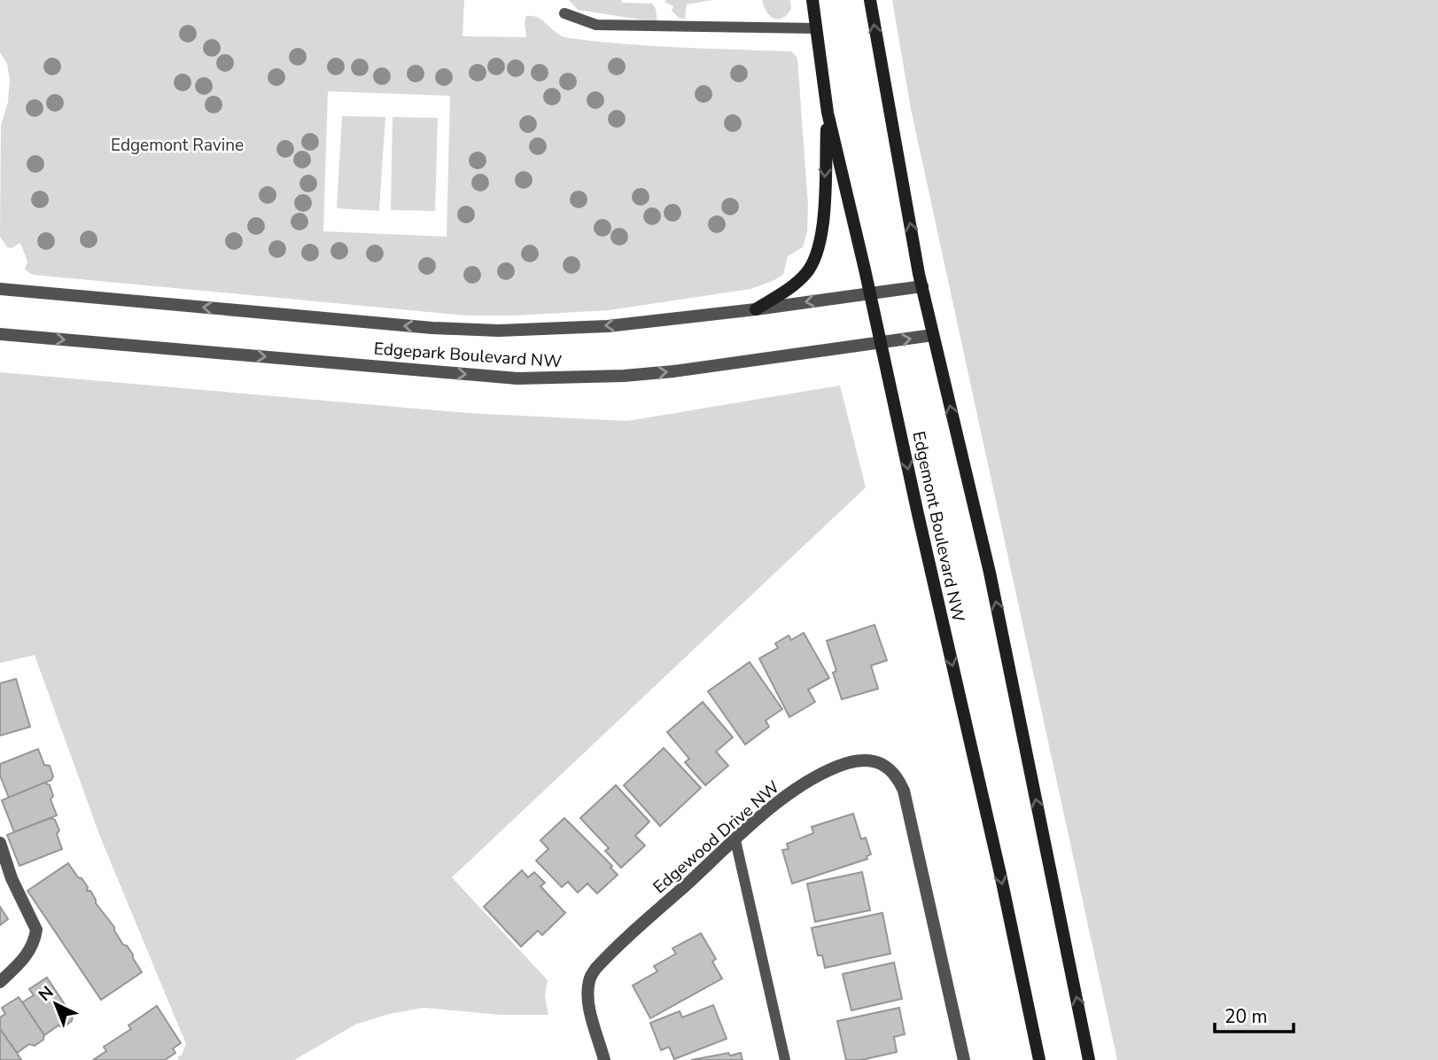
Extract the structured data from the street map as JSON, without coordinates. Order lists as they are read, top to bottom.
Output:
{
  "streets": {
    "main road": ["Edgemont Boulevard NW"],
    "street": ["Edgepark Boulevard NW", "Edgewood Drive NW"]
  },
  "crossings": [
    ["Edgepark Boulevard NW", "Edgemont Boulevard NW"]
  ],
  "parks": ["Edgemont Ravine"],
  "scale_bar": "20 m",
  "north": "top left"
}
